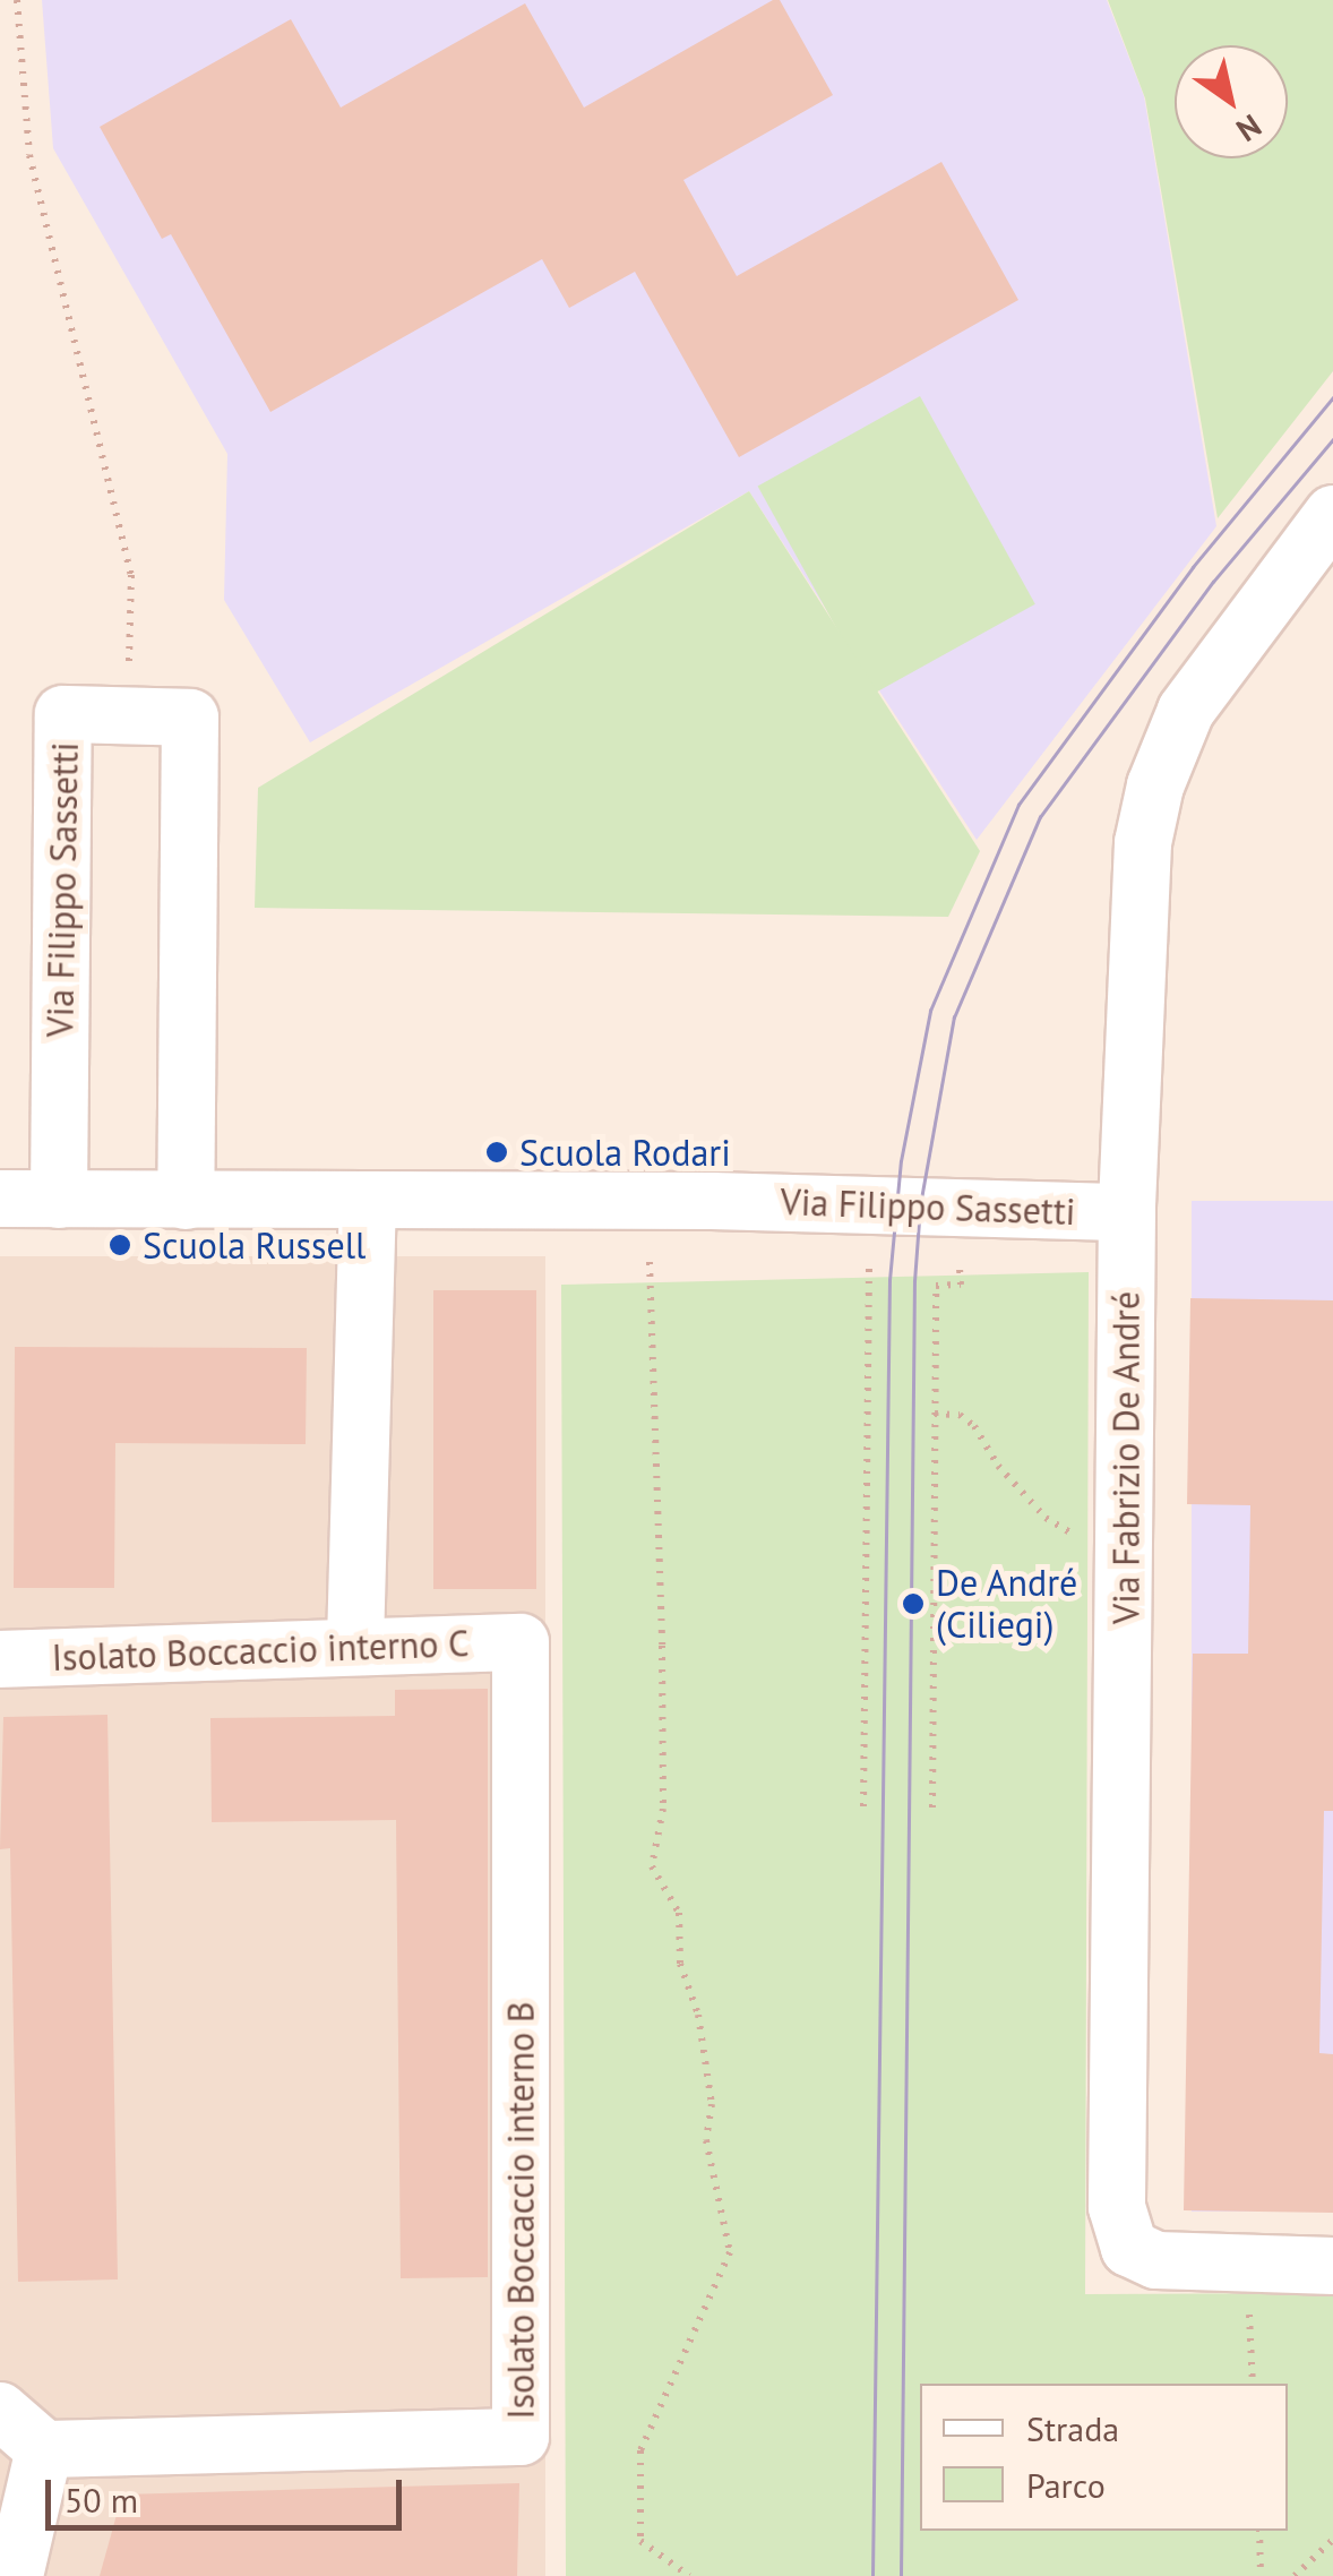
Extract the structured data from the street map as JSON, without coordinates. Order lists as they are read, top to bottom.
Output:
{
  "streets": {
    "street": [
      "Via Filippo Sassetti",
      "Via Fabrizio De André",
      "Isolato Boccaccio interno C",
      "Isolato Boccaccio interno B"
    ]
  },
  "crossings": [
    ["Via Filippo Sassetti", "Via Fabrizio De André"],
    ["Isolato Boccaccio interno C", "Isolato Boccaccio interno B"]
  ],
  "places": ["Scuola Rodari", "Scuola Russell", "De André (Ciliegi)"],
  "legend": ["Strada", "Parco"],
  "scale_bar": "50 m",
  "north": "bottom right"
}
